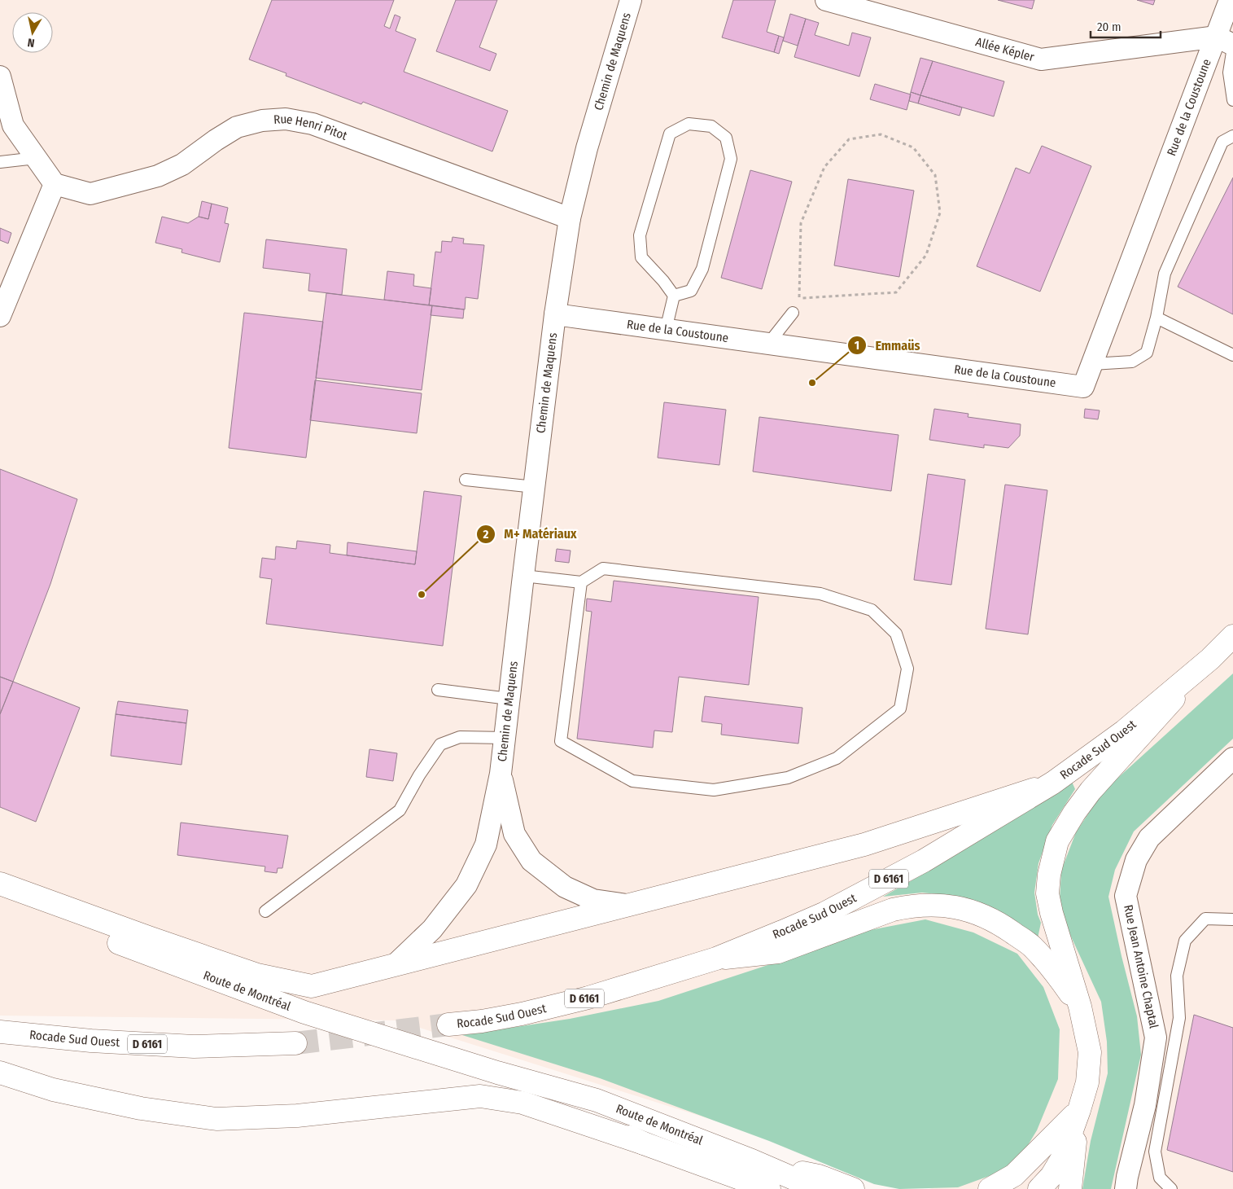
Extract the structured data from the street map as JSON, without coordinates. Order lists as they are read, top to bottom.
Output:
{
  "streets": {
    "main road": ["Rocade Sud Ouest", "D 6161", "Route de Montréal"],
    "street": [
      "Allée Képler",
      "Chemin de Maquens",
      "Rue de la Coustoune",
      "Rue Henri Pitot",
      "Rue Jean Antoine Chaptal"
    ]
  },
  "crossings": [
    ["Allée Képler", "Rue de la Coustoune"],
    ["Chemin de Maquens", "Rue de la Coustoune"],
    ["Chemin de Maquens", "Rue Henri Pitot"]
  ],
  "places": ["Emmaüs", "M+ Matériaux"],
  "scale_bar": "20 m",
  "north": "bottom"
}
